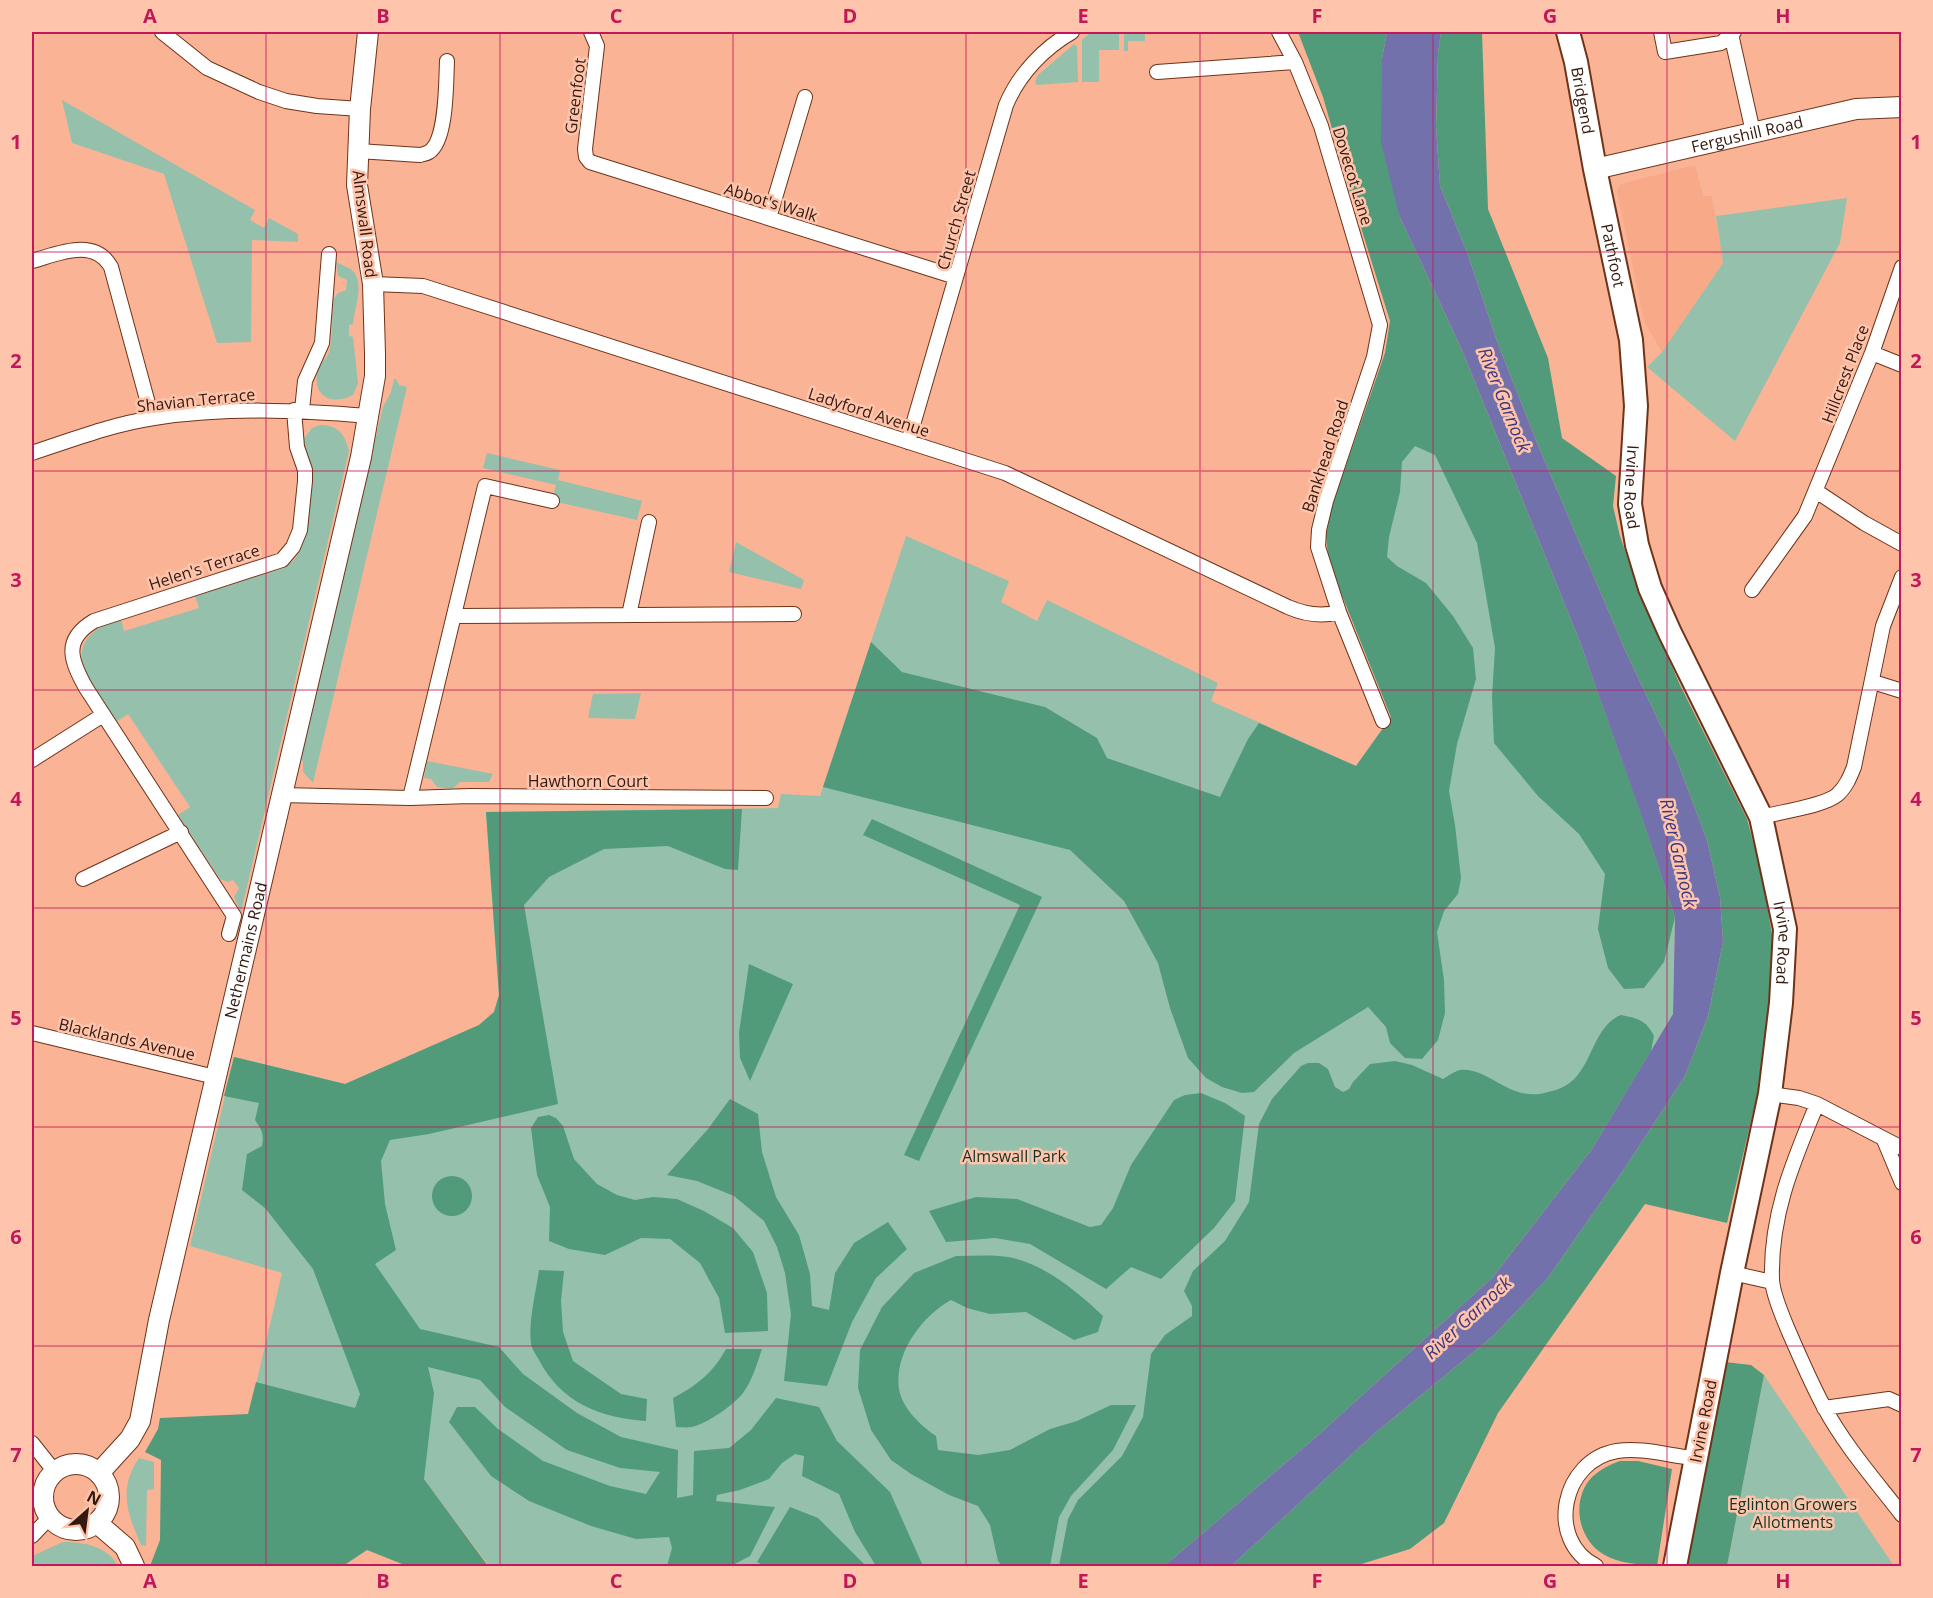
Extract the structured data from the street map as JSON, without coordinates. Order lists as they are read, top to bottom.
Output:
{
  "streets": {
    "main road": [
      "Bridgend",
      "Fergushill Road",
      "Almswall Road",
      "Pathfoot",
      "Irvine Road",
      "Nethermains Road"
    ],
    "street": [
      "Greenfoot",
      "Dovecot Lane",
      "Abbot's Walk",
      "Church Street",
      "Hillcrest Place",
      "Shavian Terrace",
      "Ladyford Avenue",
      "Bankhead Road",
      "Helen's Terrace",
      "Hawthorn Court",
      "Blacklands Avenue"
    ]
  },
  "crossings": [
    ["Greenfoot", "Abbot's Walk"],
    ["Bridgend", "Fergushill Road"],
    ["Bridgend", "Pathfoot"],
    ["Fergushill Road", "Pathfoot"],
    ["Dovecot Lane", "Bankhead Road"],
    ["Abbot's Walk", "Church Street"],
    ["Church Street", "Ladyford Avenue"],
    ["Almswall Road", "Shavian Terrace"],
    ["Almswall Road", "Ladyford Avenue"],
    ["Almswall Road", "Nethermains Road"],
    ["Pathfoot", "Irvine Road"],
    ["Shavian Terrace", "Helen's Terrace"],
    ["Shavian Terrace", "Nethermains Road"],
    ["Ladyford Avenue", "Bankhead Road"],
    ["Hawthorn Court", "Nethermains Road"],
    ["Nethermains Road", "Blacklands Avenue"]
  ],
  "water": ["River Garnock"],
  "parks": ["Almswall Park", "Eglinton Growers Allotments"],
  "north": "top right",
  "grid": {
    "columns": [
      "A",
      "B",
      "C",
      "D",
      "E",
      "F",
      "G",
      "H"
    ],
    "rows": [
      "1",
      "2",
      "3",
      "4",
      "5",
      "6",
      "7"
    ]
  }
}
